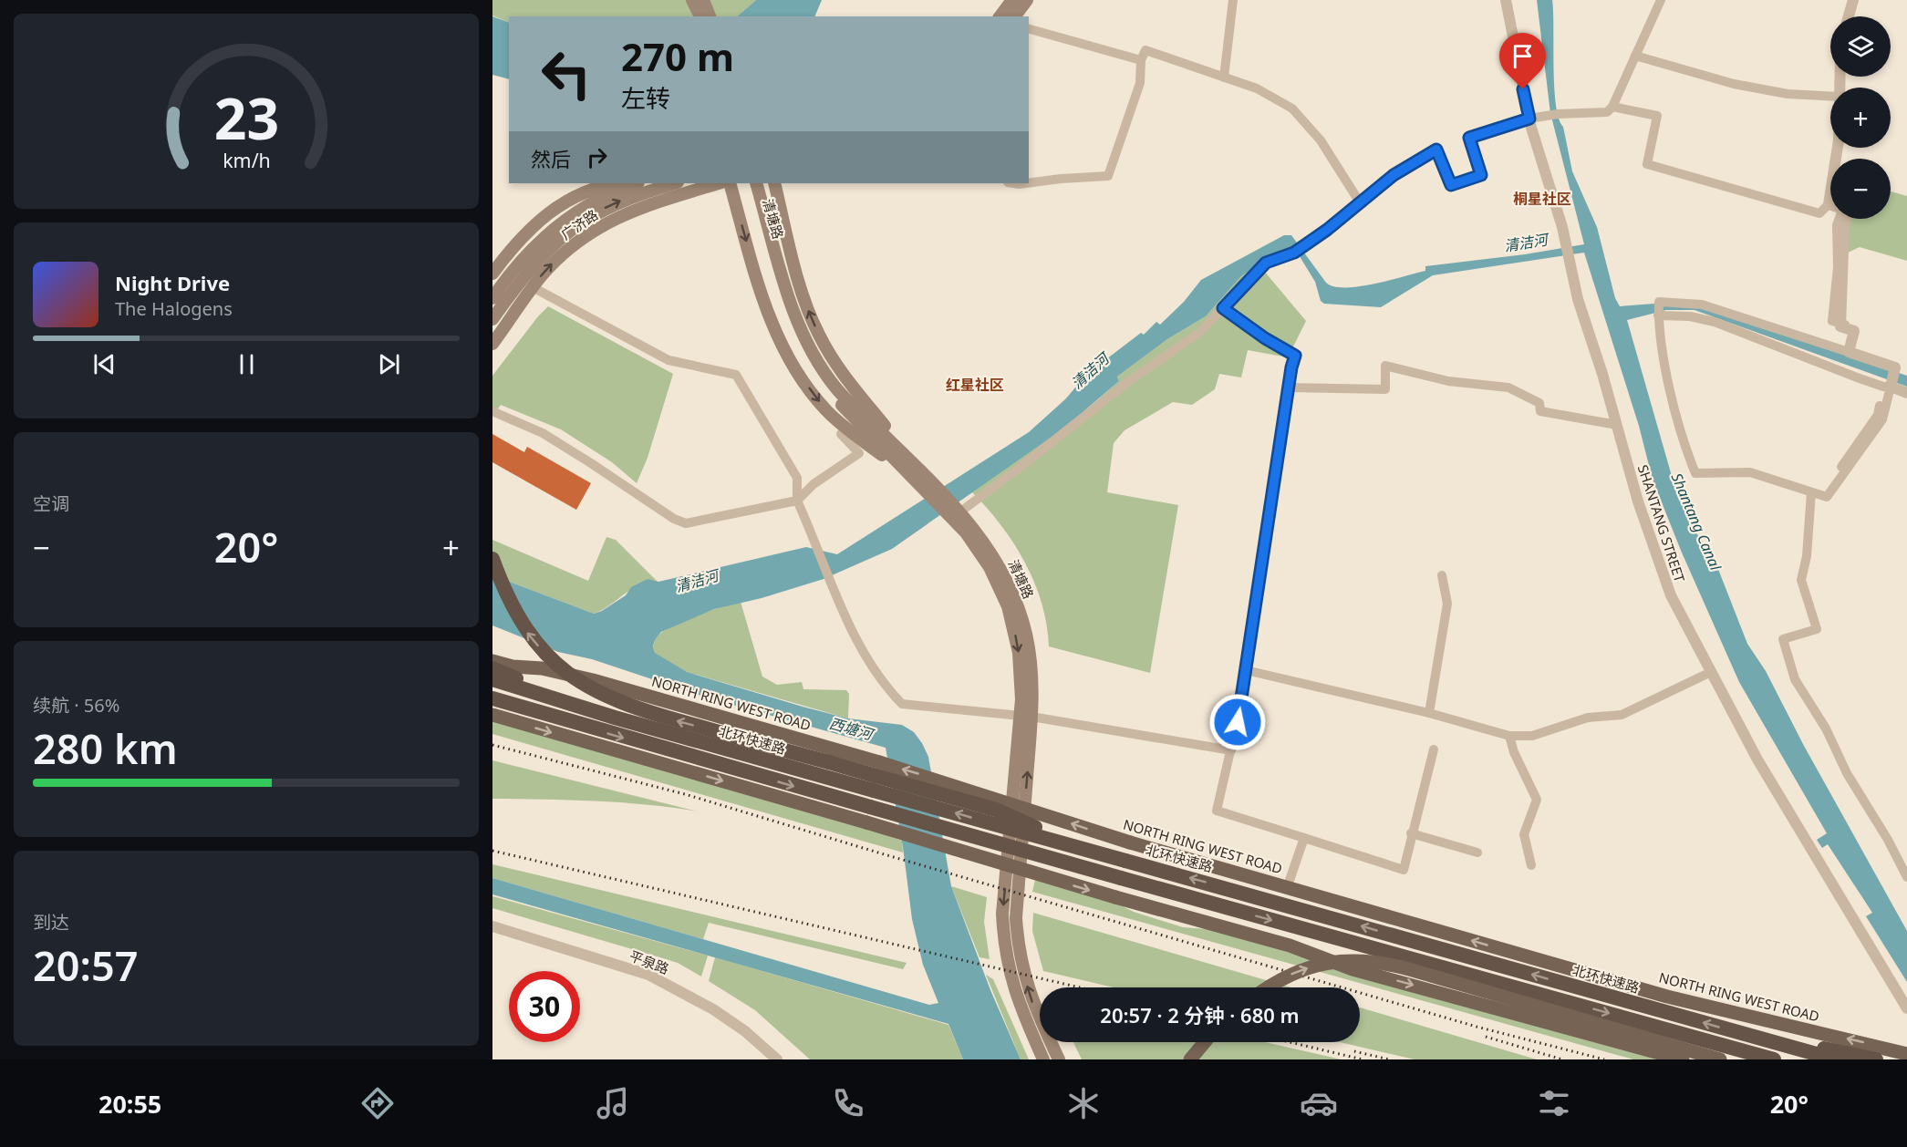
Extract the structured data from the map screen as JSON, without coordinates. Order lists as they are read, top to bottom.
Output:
{
  "streets": {
    "highway": ["北环快速路"],
    "main road": ["清塘路", "广济路", "NORTH RING WEST ROAD"],
    "street": ["SHANTANG STREET", "平泉路"]
  },
  "crossings": [
    ["NORTH RING WEST ROAD", "北环快速路"]
  ],
  "districts": ["桐星社区", "红星社区"],
  "water": ["清洁河", "Shantang Canal", "西塘河"],
  "page": {
    "map_buttons": ["+", "−"],
    "turn": ["270 m", "左转"],
    "then": "然后",
    "song": ["Night Drive", "The Halogens"],
    "tile": [
      "空调",
      ["续航 · 56%", "280 km"],
      ["到达", "20:57"]
    ],
    "heat": ["−", "20°", "+"],
    "limit": "30",
    "trip": "20:57 · 2 分钟 · 680 m",
    "tabs": ["20:55", "20°"],
    "gauge": ["23", "km/h"]
  }
}
